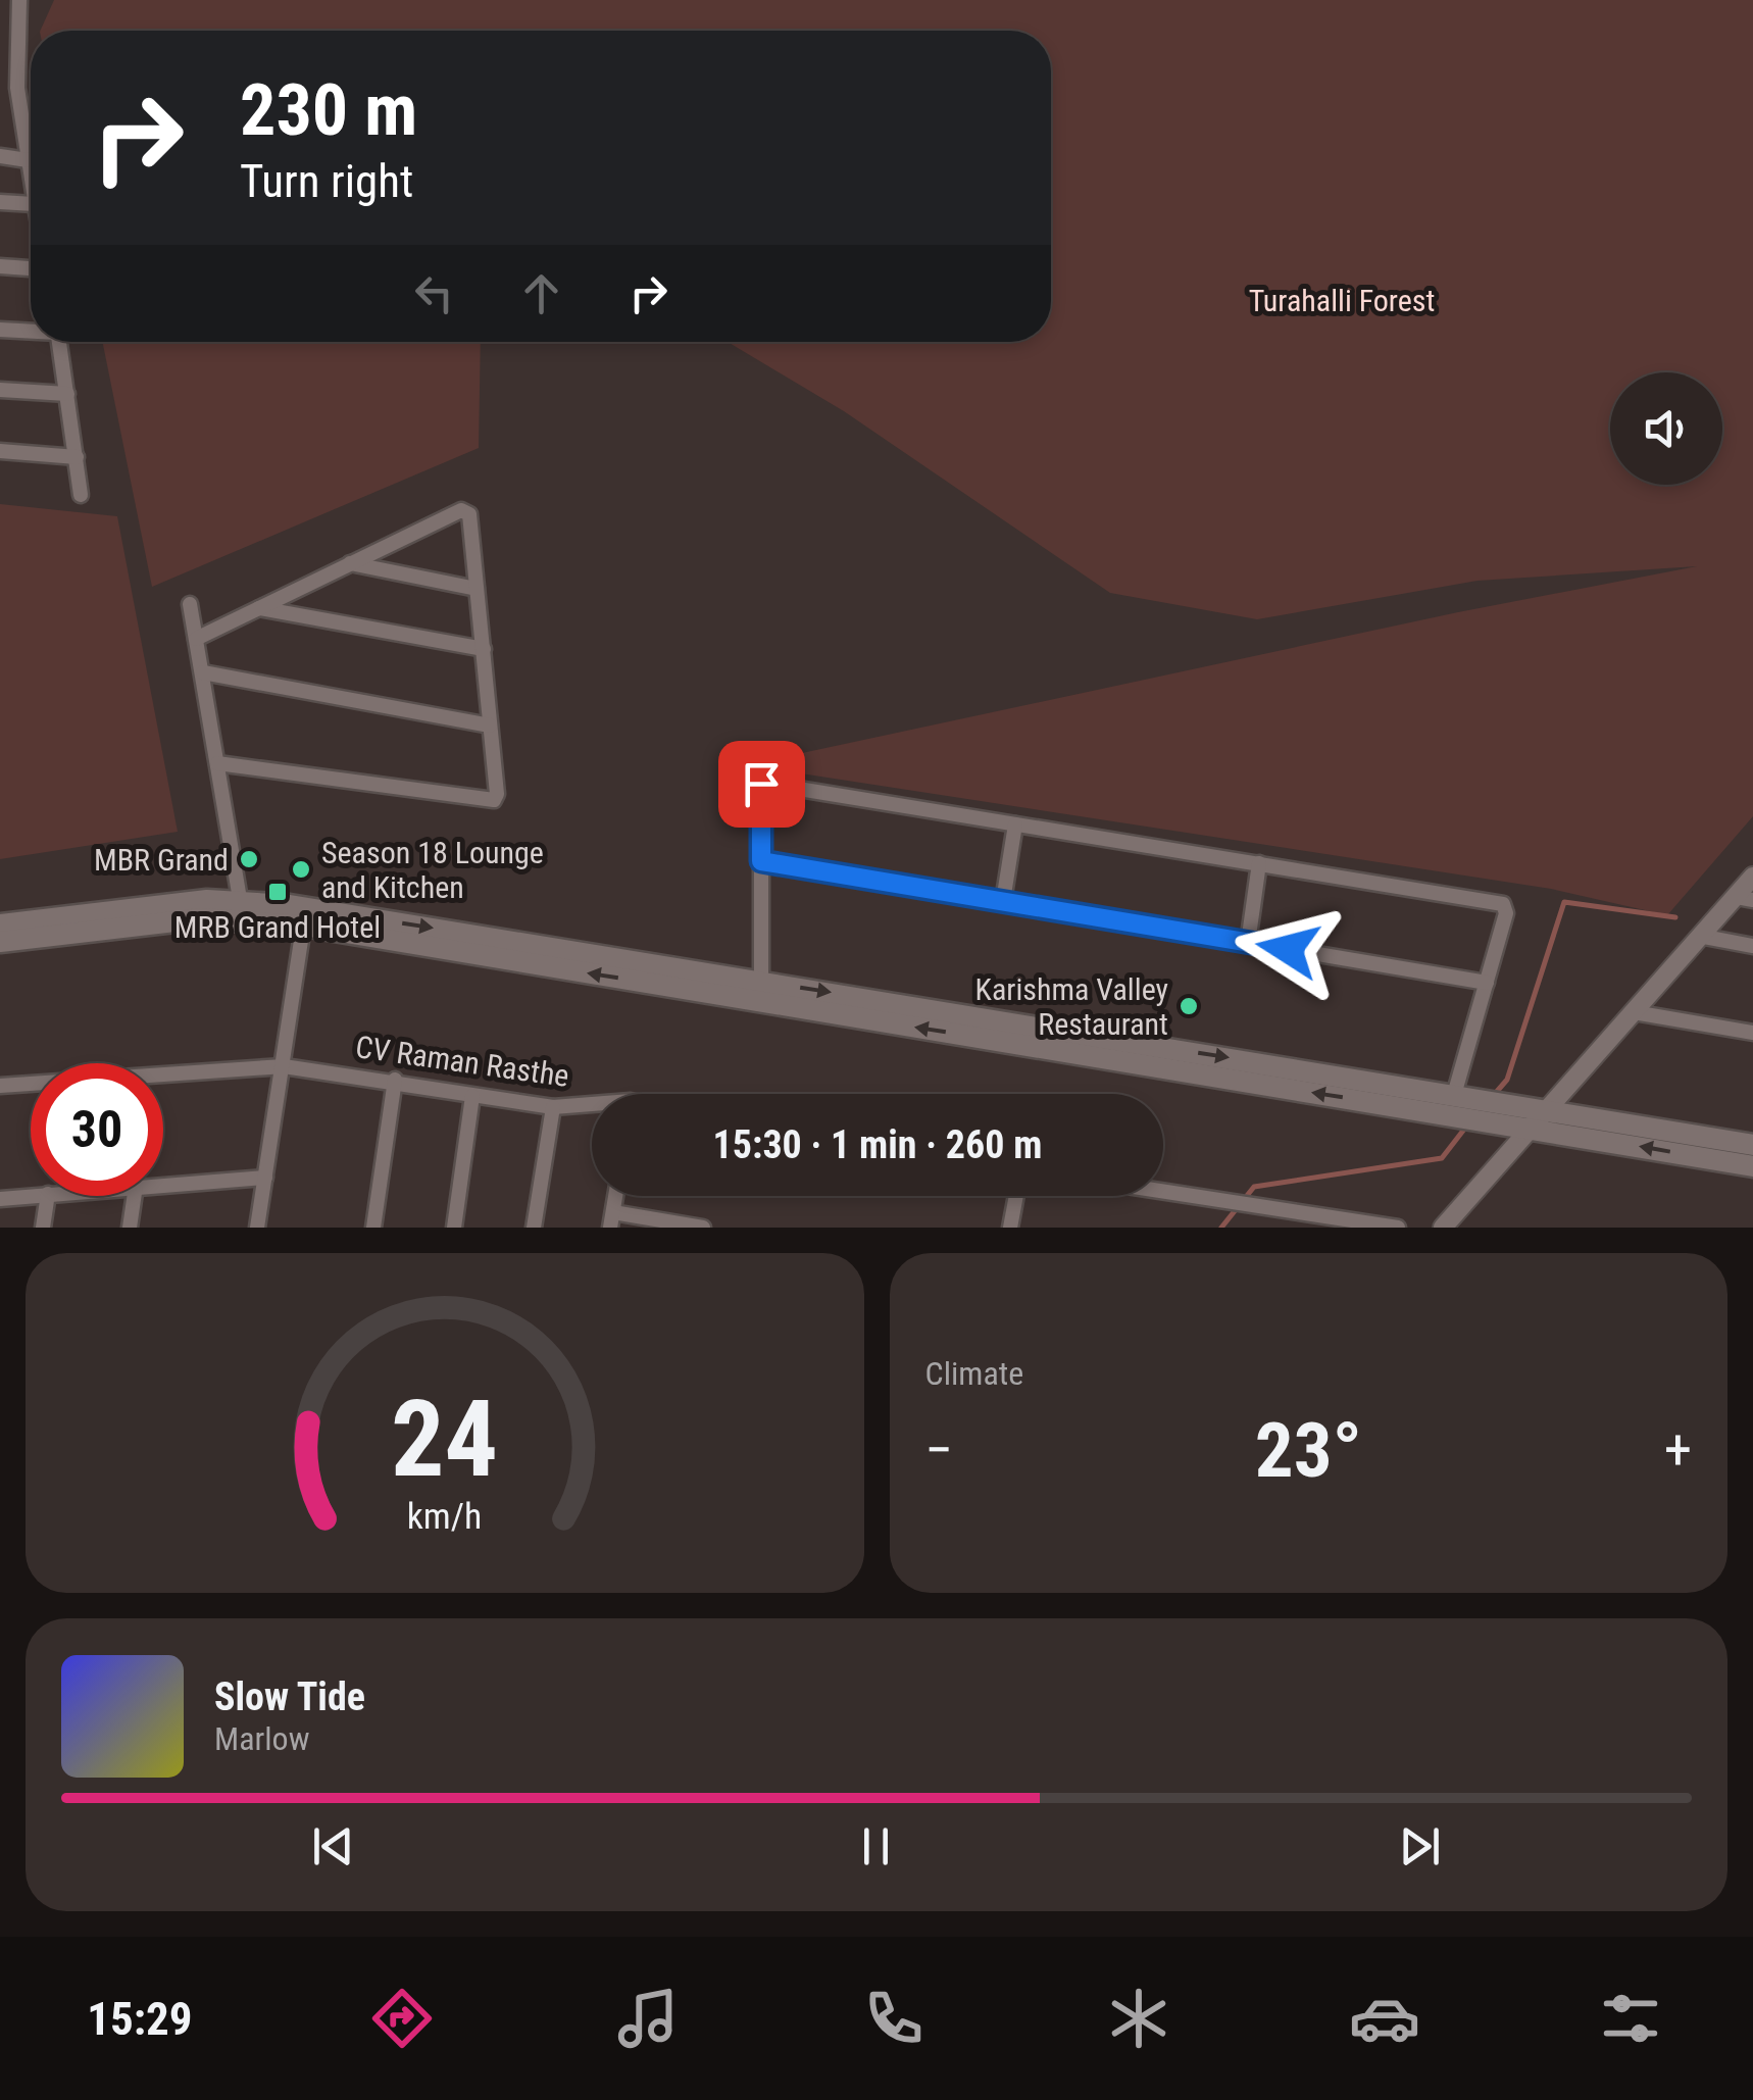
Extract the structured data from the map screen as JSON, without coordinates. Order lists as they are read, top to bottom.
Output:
{
  "streets": {
    "street": ["CV Raman Rasthe"]
  },
  "parks": ["Turahalli Forest"],
  "places": {
    "other": ["MBR Grand", "Season 18 Lounge and Kitchen", "Karishma Valley Restaurant"],
    "transit": ["MRB Grand Hotel"]
  },
  "page": {
    "turn": ["230 m", "Turn right"],
    "limit": "30",
    "trip": "15:30 · 1 min · 260 m",
    "tile": "Climate",
    "heat": ["−", "23°", "+"],
    "song": ["Slow Tide", "Marlow"],
    "tabs": "15:29",
    "gauge": ["24", "km/h"]
  }
}
